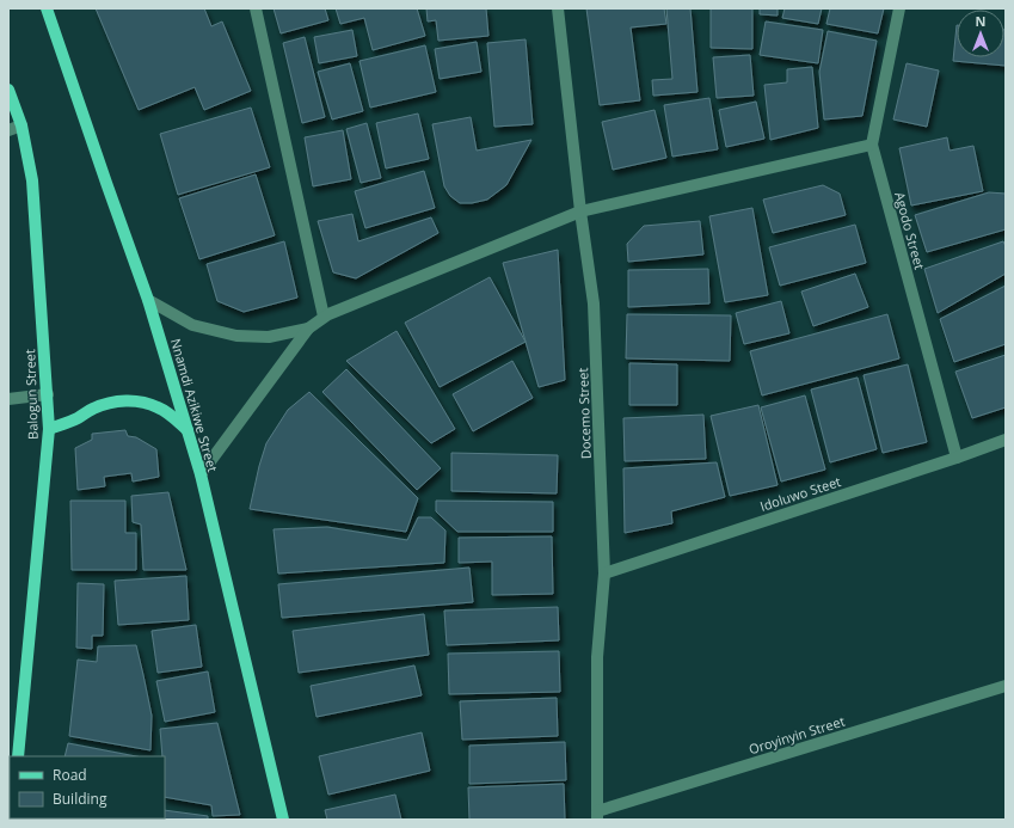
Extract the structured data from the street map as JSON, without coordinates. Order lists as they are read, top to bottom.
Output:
{
  "streets": {
    "main road": ["Balogun Street", "Nnamdi Azikiwe Street"],
    "street": [
      "Agodo Street",
      "Docemo Street",
      "Idoluwo Steet",
      "Oroyinyin Street"
    ]
  },
  "crossings": [
    ["Agodo Street", "Idoluwo Steet"],
    ["Docemo Street", "Idoluwo Steet"],
    ["Docemo Street", "Oroyinyin Street"]
  ],
  "legend": ["Road", "Building"],
  "north": "top"
}
